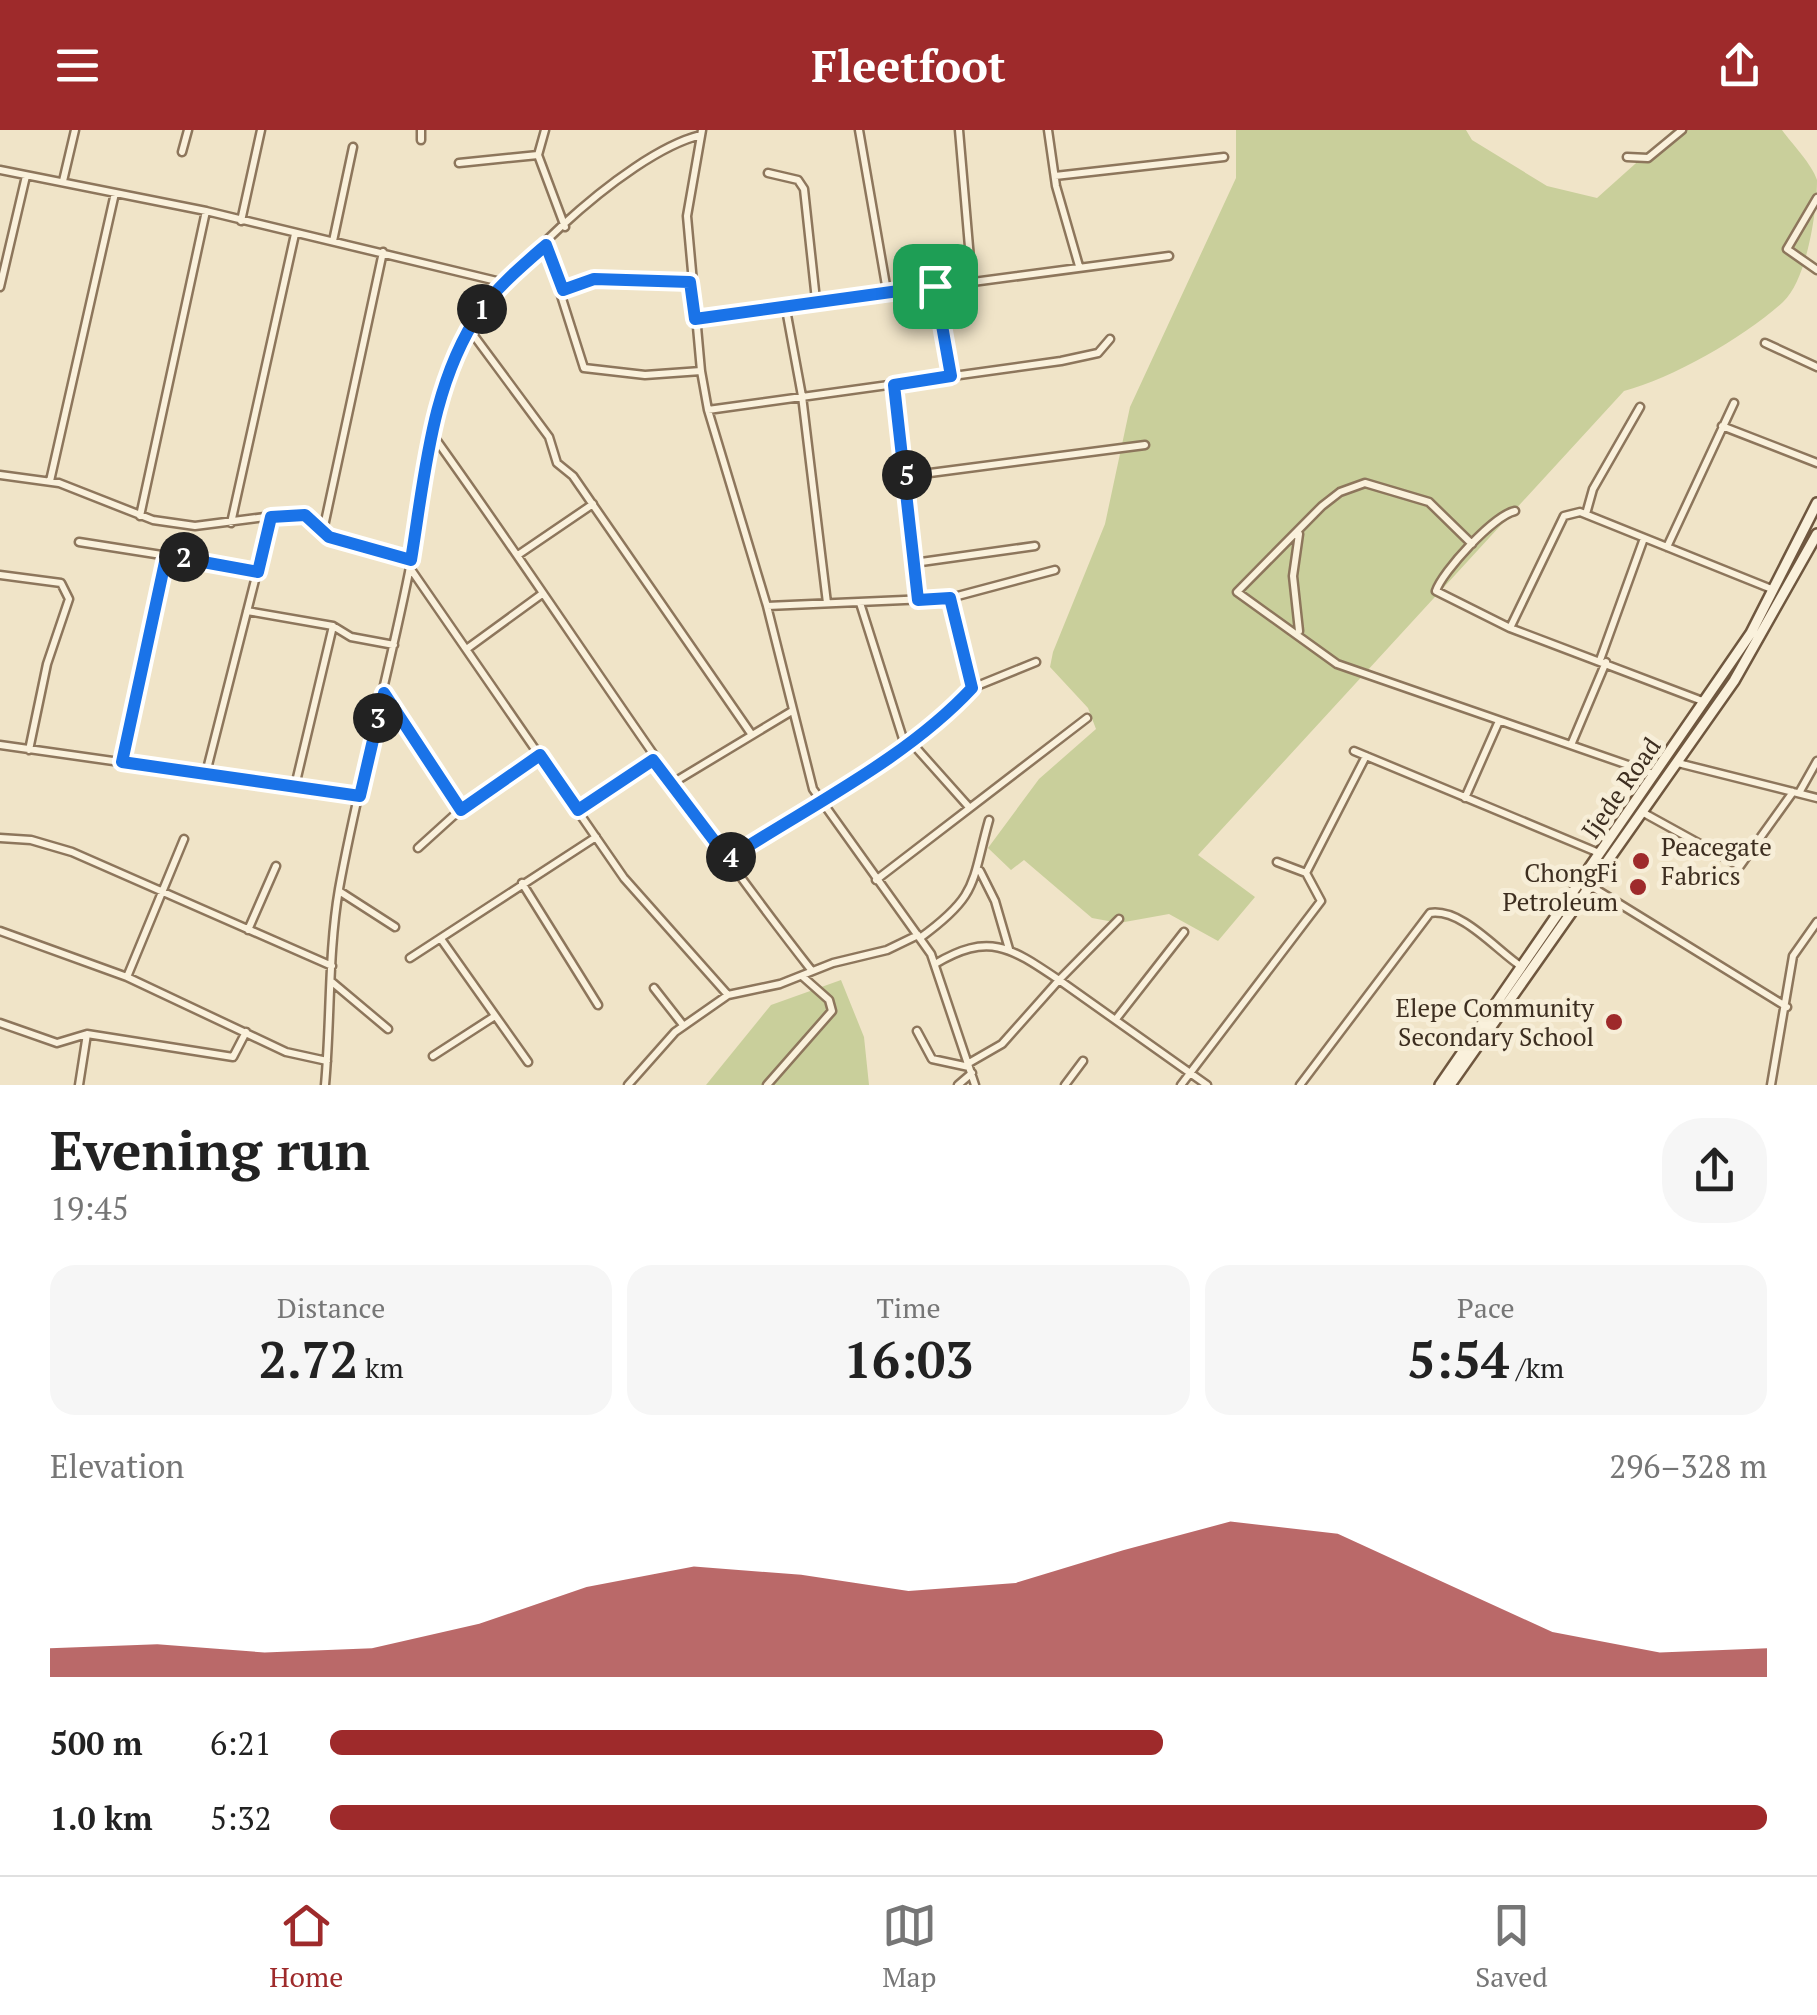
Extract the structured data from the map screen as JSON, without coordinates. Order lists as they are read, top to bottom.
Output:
{
  "streets": {
    "main road": ["Ijede Road"]
  },
  "places": ["Peacegate Fabrics", "ChongFi Petroleum", "Elepe Community Secondary School"],
  "page": {
    "header": "Fleetfoot",
    "pins": [
      "1",
      "5",
      "2",
      "3",
      "4"
    ],
    "heading": ["Evening run", "19:45"],
    "stats": [
      ["Distance", "2.72 km"],
      ["Time", "16:03"],
      ["Pace", "5:54 /km"]
    ],
    "chart": ["Elevation", "296–328 m"],
    "list": [
      {
        "name": "500 m",
        "note": "6:21"
      },
      {
        "name": "1.0 km",
        "note": "5:32"
      }
    ],
    "tabs": ["Home", "Map", "Saved"]
  }
}
